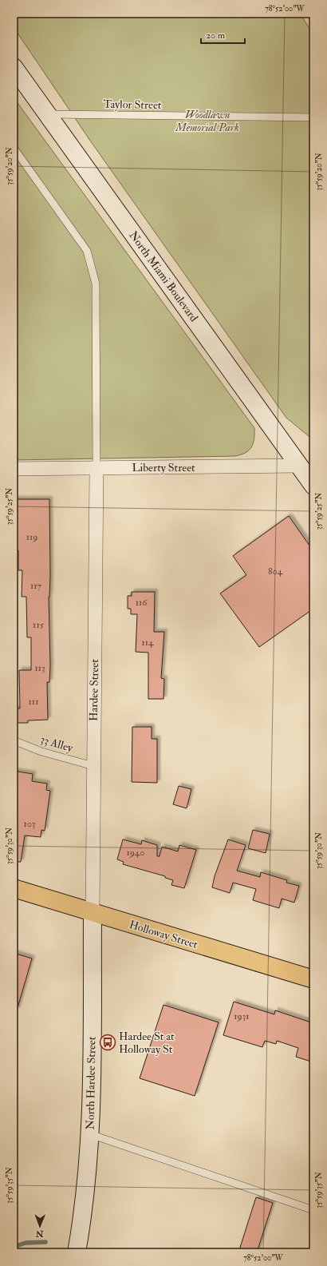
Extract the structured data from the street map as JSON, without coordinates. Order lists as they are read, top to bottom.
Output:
{
  "streets": {
    "main road": ["Holloway Street"],
    "street": [
      "North Miami Boulevard",
      "Liberty Street",
      "Hardee Street",
      "North Hardee Street"
    ],
    "lane": ["Taylor Street", "33 Alley"]
  },
  "crossings": [
    ["Taylor Street", "North Miami Boulevard"],
    ["North Miami Boulevard", "Liberty Street"],
    ["Liberty Street", "Hardee Street"],
    ["Hardee Street", "33 Alley"],
    ["Hardee Street", "Holloway Street"],
    ["Hardee Street", "North Hardee Street"],
    ["Holloway Street", "North Hardee Street"]
  ],
  "parks": ["Woodlawn Memorial Park"],
  "places": {
    "bus stop": ["Hardee St at Holloway St"]
  },
  "house_numbers": [
    "119",
    "804",
    "117",
    "116",
    "115",
    "114",
    "113",
    "111",
    "103",
    "1940",
    "1931"
  ],
  "scale_bar": "20 m",
  "north": "bottom",
  "coordinates": [
    "78°52'00\"W",
    "35°59'20\"N",
    "35°59'25\"N",
    "35°59'30\"N",
    "35°59'35\"N"
  ]
}
